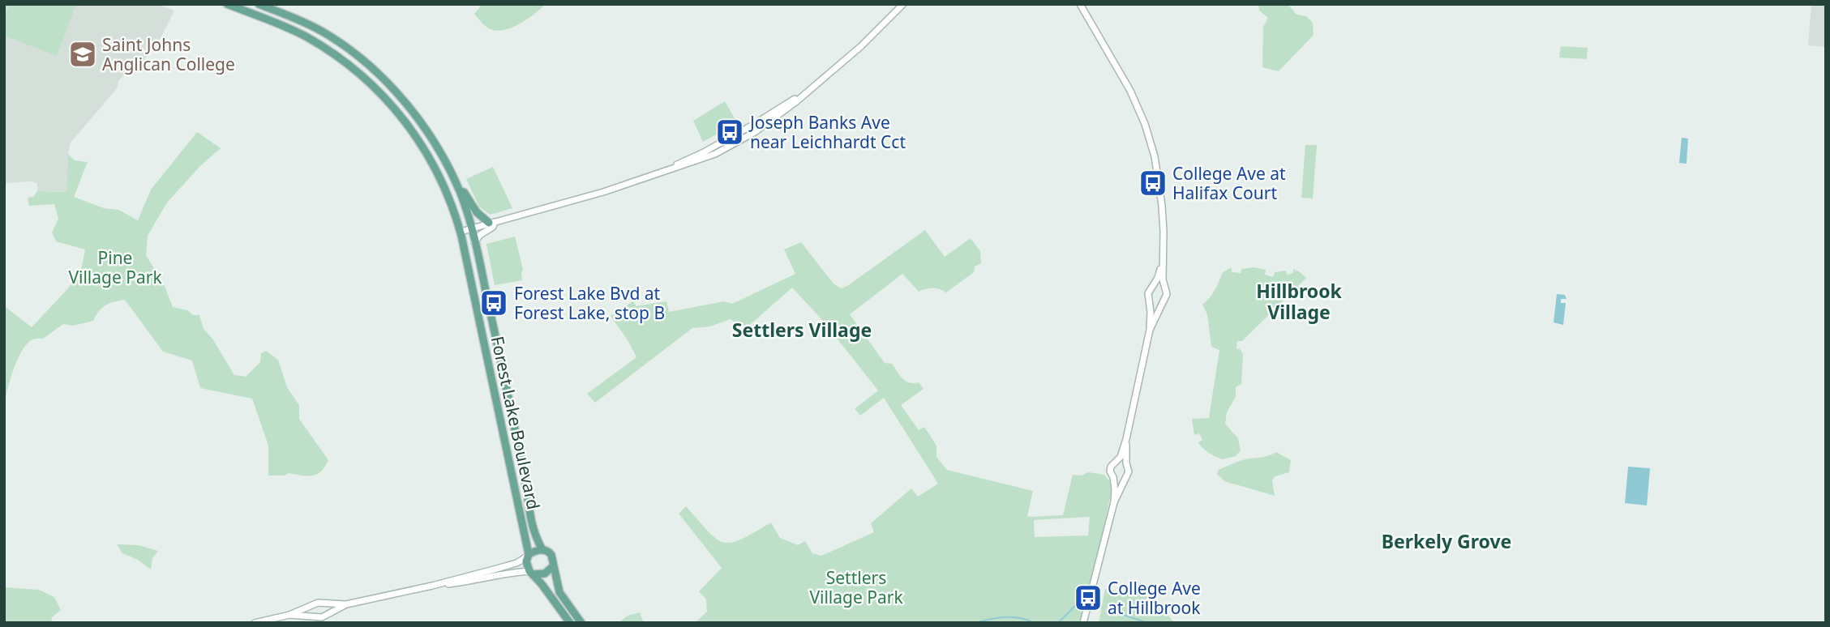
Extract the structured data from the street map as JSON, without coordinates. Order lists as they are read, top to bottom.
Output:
{
  "streets": {
    "main road": ["Forest Lake Boulevard"]
  },
  "districts": ["Hillbrook Village", "Settlers Village", "Berkely Grove"],
  "parks": ["Pine Village Park", "Settlers Village Park"],
  "places": {
    "school or university": ["Saint Johns Anglican College"],
    "bus stop": [
      "Joseph Banks Ave near Leichhardt Cct",
      "College Ave at Halifax Court",
      "Forest Lake Bvd at Forest Lake, stop B",
      "College Ave at Hillbrook"
    ]
  }
}
